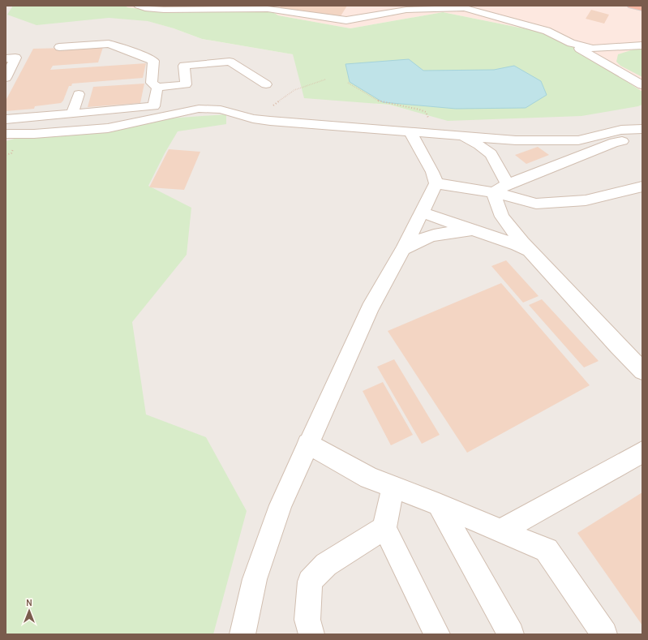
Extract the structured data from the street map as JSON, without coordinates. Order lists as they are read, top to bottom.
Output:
{
  "north": "top"
}
